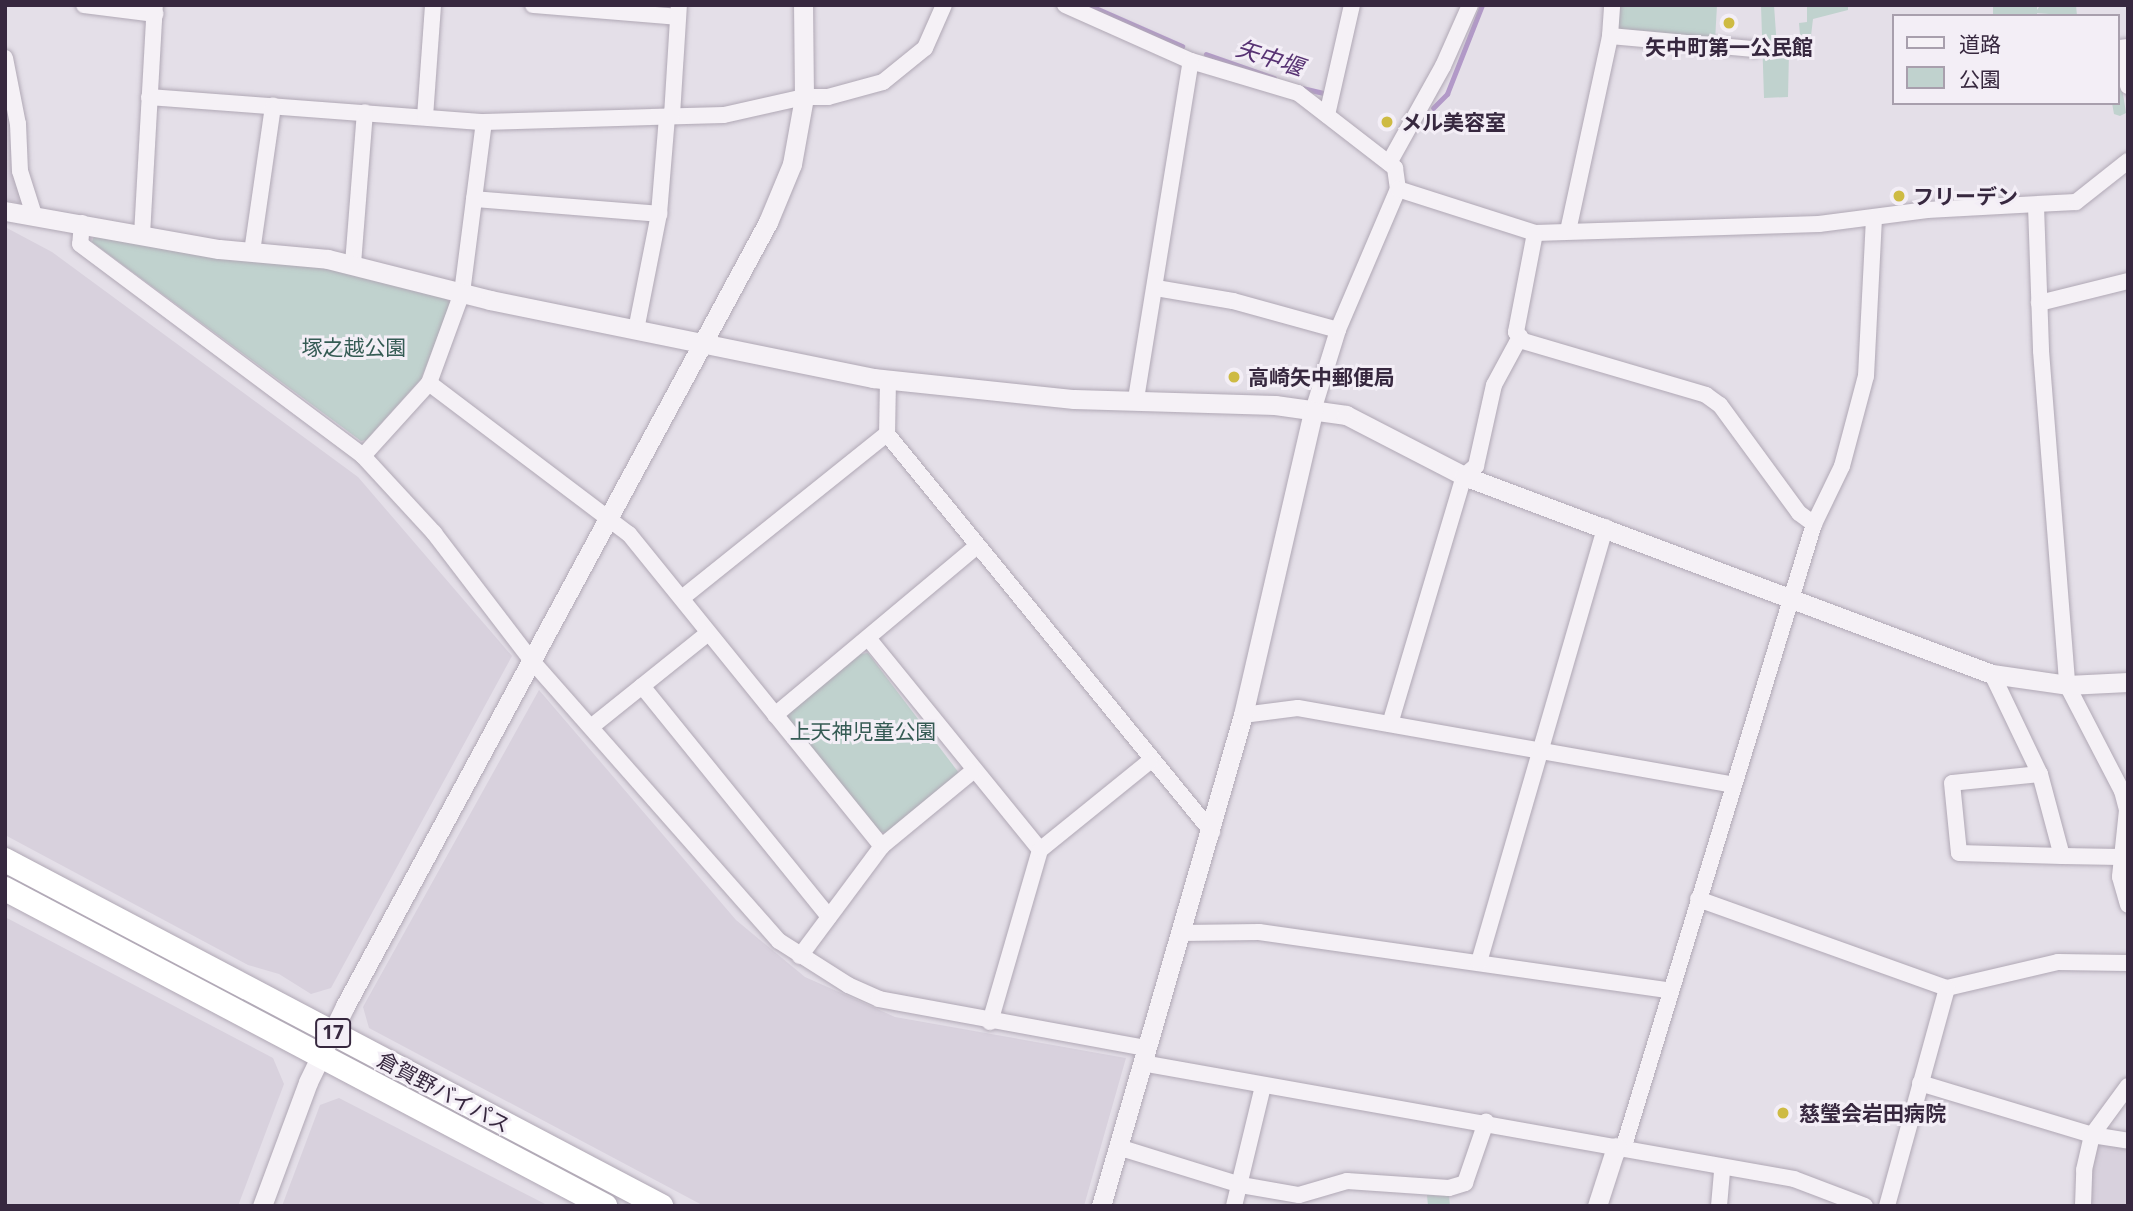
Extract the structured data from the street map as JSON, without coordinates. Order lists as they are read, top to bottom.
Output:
{
  "streets": {
    "highway": ["17", "倉賀野バイパス"]
  },
  "water": ["矢中堰"],
  "parks": ["塚之越公園", "上天神児童公園"],
  "places": [
    "矢中町第一公民館",
    "メル美容室",
    "フリーデン",
    "高崎矢中郵便局",
    "慈瑩会岩田病院"
  ],
  "legend": ["道路", "公園"]
}
